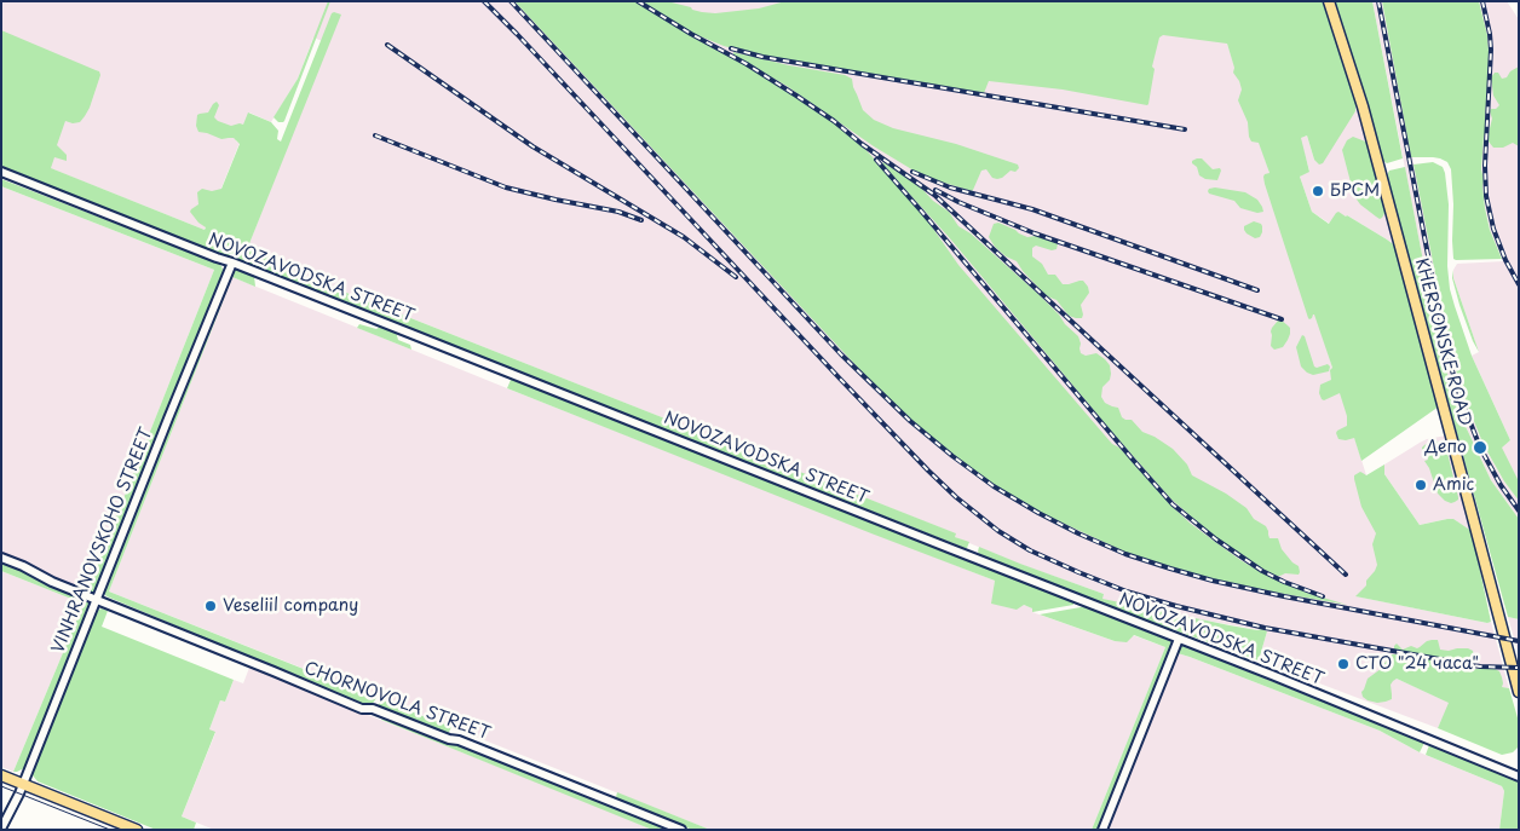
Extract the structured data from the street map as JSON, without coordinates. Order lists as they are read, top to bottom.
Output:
{
  "streets": {
    "main road": ["KHERSONSKE ROAD"],
    "street": ["NOVOZAVODSKA STREET", "VINHRANOVSKOHO STREET", "CHORNOVOLA STREET"]
  },
  "crossings": [
    ["NOVOZAVODSKA STREET", "VINHRANOVSKOHO STREET"],
    ["VINHRANOVSKOHO STREET", "CHORNOVOLA STREET"]
  ],
  "places": [
    "БРСМ",
    "Депо",
    "Amic",
    "Veseliil company",
    "СТО \"24 часа\""
  ]
}
